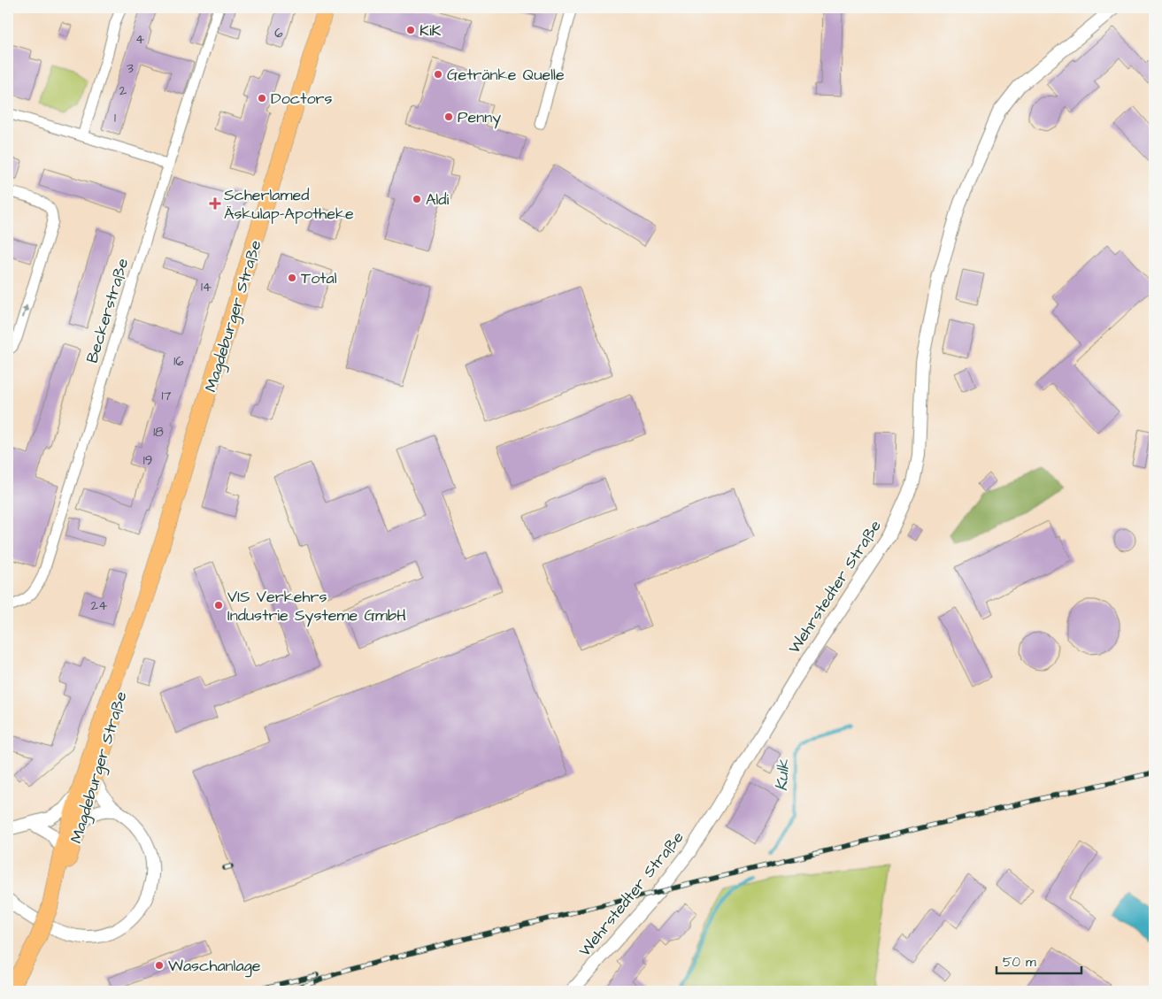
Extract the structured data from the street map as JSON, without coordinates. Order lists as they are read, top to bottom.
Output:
{
  "streets": {
    "main road": ["Magdeburger Straße"],
    "street": ["Beckerstraße", "Wehrstedter Straße"]
  },
  "water": ["Kulk"],
  "places": {
    "other": [
      "KiK",
      "Getränke Quelle",
      "Doctors",
      "Penny",
      "Aldi",
      "Total",
      "VIS Verkehrs Industrie Systeme GmbH",
      "Waschanlage"
    ],
    "health": ["Scherlamed Äskulap-Apotheke"]
  },
  "house_numbers": [
    "6",
    "4",
    "3",
    "2",
    "1",
    "14",
    "16",
    "17",
    "18",
    "19",
    "24"
  ],
  "scale_bar": "50 m"
}
